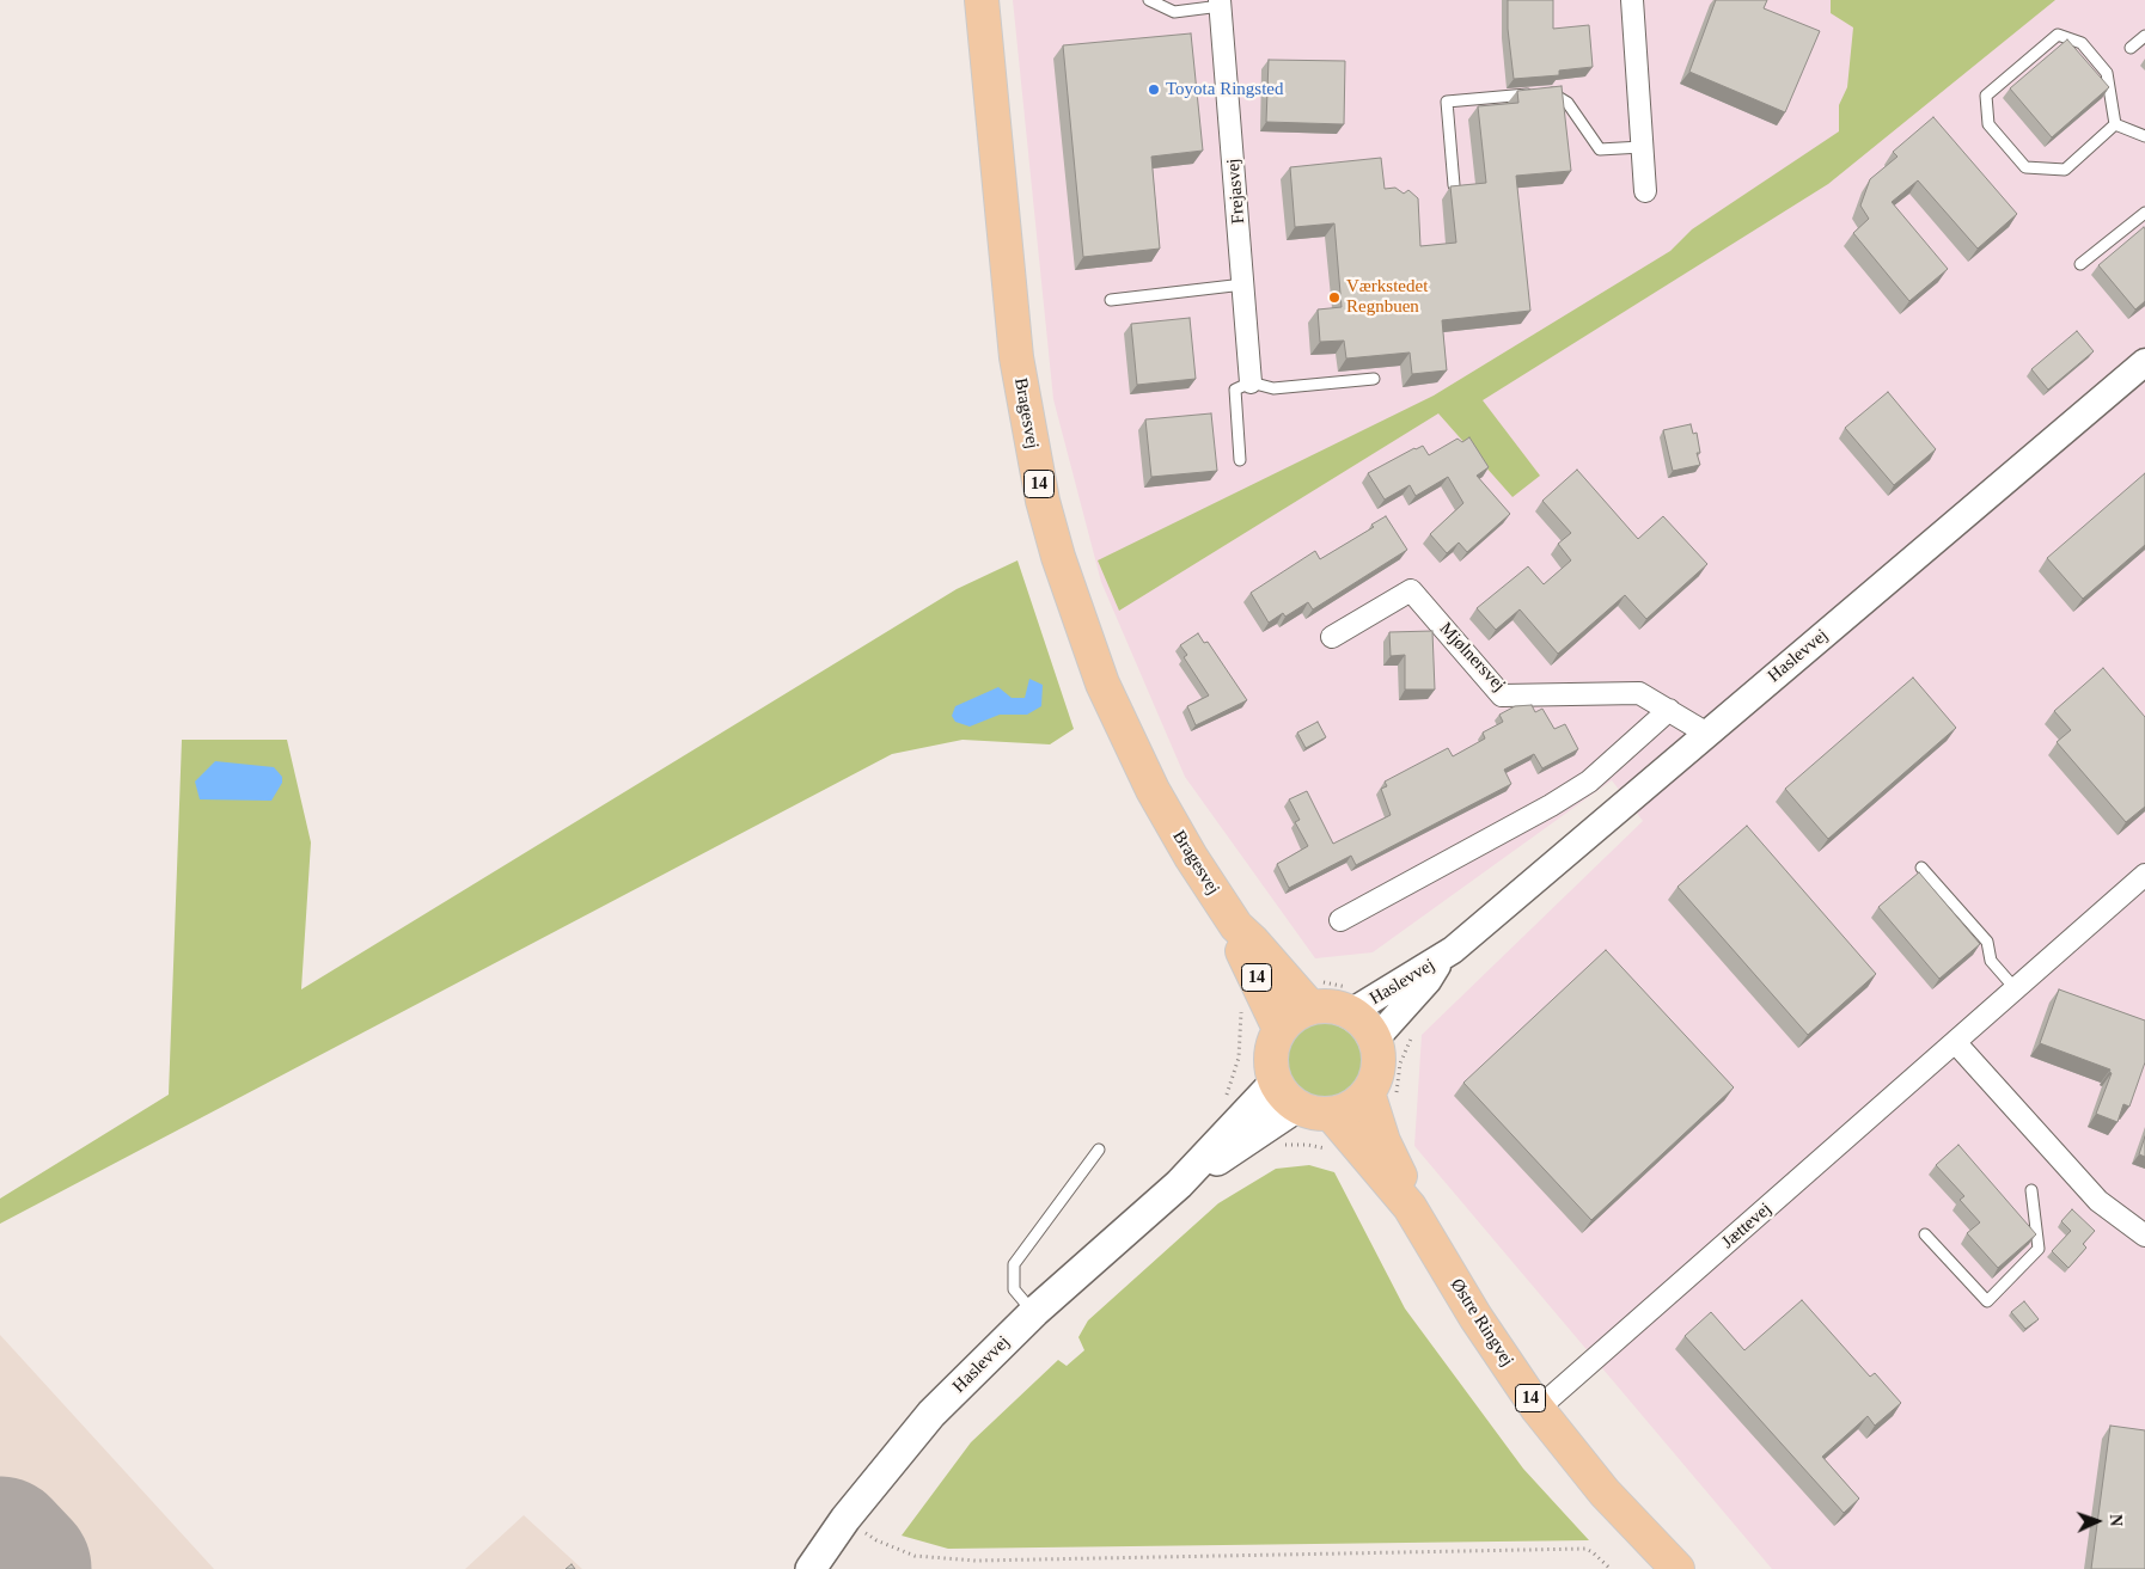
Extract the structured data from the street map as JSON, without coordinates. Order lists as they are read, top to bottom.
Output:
{
  "streets": {
    "main road": [
      "Bragesvej",
      "14",
      "Haslevvej",
      "Østre Ringvej"
    ],
    "street": ["Frejasvej", "Mjølnersvej", "Jættevej"]
  },
  "crossings": [
    ["Bragesvej", "Haslevvej"],
    ["Bragesvej", "Østre Ringvej"],
    ["Haslevvej", "Mjølnersvej"],
    ["Haslevvej", "Østre Ringvej"],
    ["Jættevej", "Østre Ringvej"]
  ],
  "places": ["Toyota Ringsted", "Værkstedet Regnbuen"],
  "north": "right"
}
